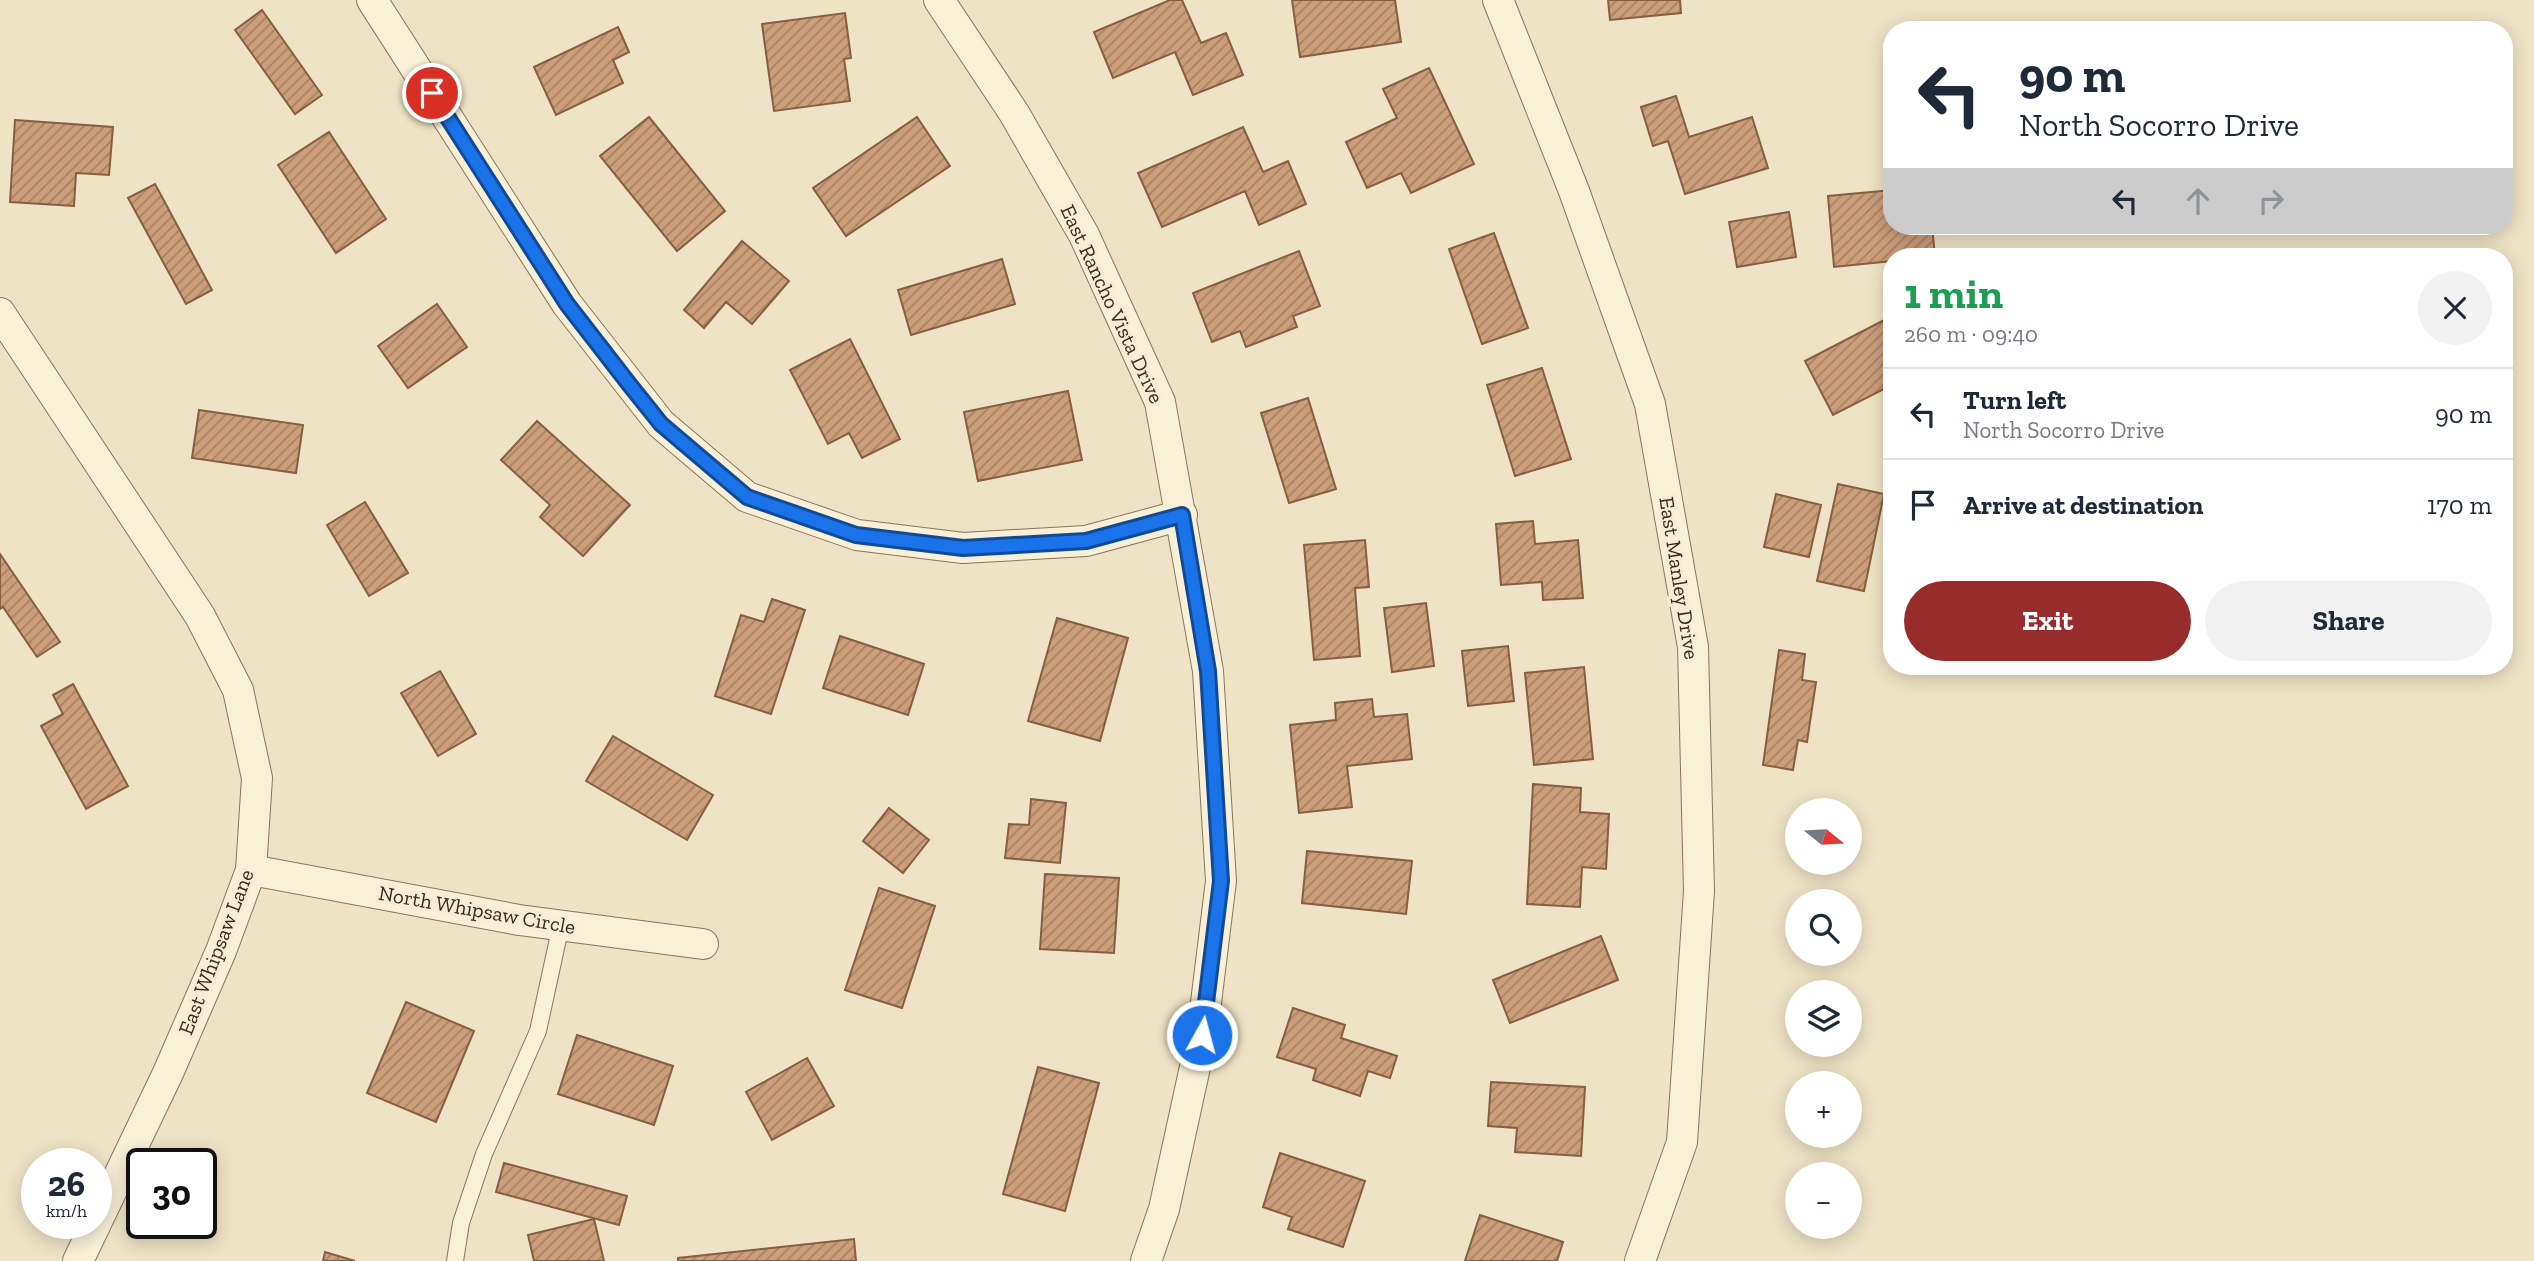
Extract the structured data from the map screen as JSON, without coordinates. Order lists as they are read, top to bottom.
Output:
{
  "streets": {
    "street": [
      "East Rancho Vista Drive",
      "East Manley Drive",
      "North Whipsaw Circle",
      "East Whipsaw Lane"
    ]
  },
  "crossings": [
    ["North Whipsaw Circle", "East Whipsaw Lane"]
  ],
  "north": "right",
  "page": {
    "turn": ["90 m", "North Socorro Drive"],
    "heading": ["1 min", "260 m · 09:40"],
    "list": [
      {
        "name": "Turn left",
        "note": "North Socorro Drive",
        "value": "90 m"
      },
      {
        "name": "Arrive at destination",
        "value": "170 m"
      }
    ],
    "buttons": ["Exit", "Share"],
    "map_buttons": ["+", "−"],
    "speed": "26 km/h",
    "limit": "30"
  }
}
